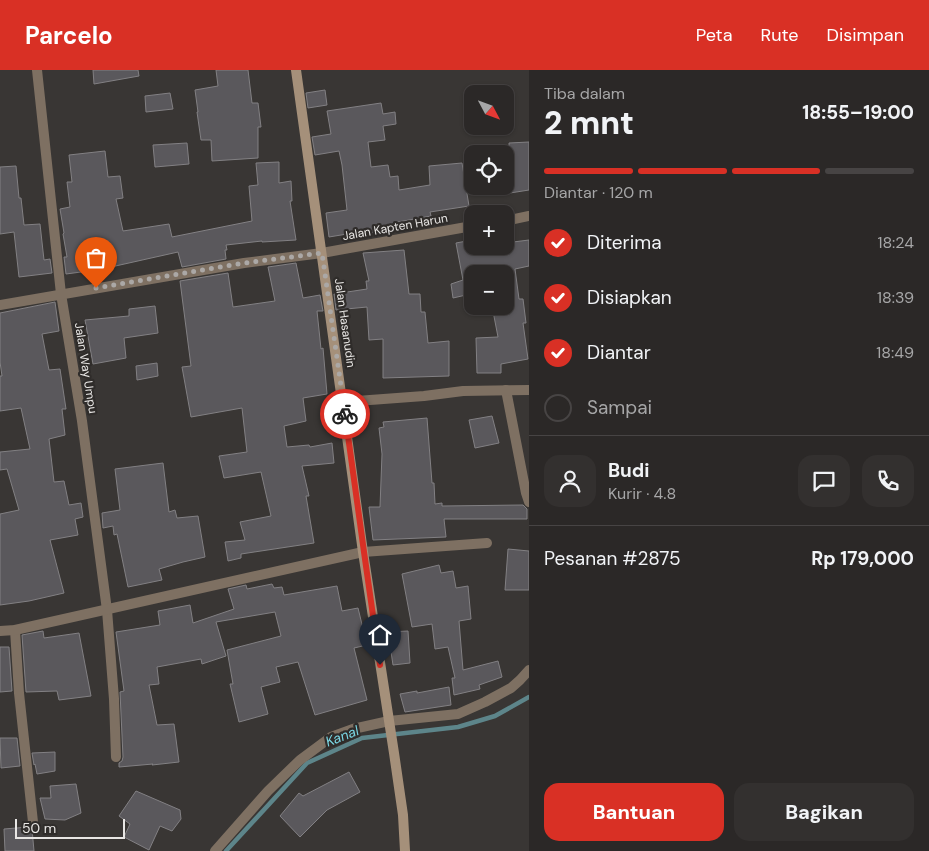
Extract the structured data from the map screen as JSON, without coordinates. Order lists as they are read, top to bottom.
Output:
{
  "streets": {
    "main road": ["Jalan Hasanudin"],
    "street": ["Jalan Kapten Harun", "Jalan Way Umpu"]
  },
  "crossings": [
    ["Jalan Kapten Harun", "Jalan Hasanudin"],
    ["Jalan Kapten Harun", "Jalan Way Umpu"]
  ],
  "water": ["Kanal"],
  "scale_bar": "50 m",
  "north": "bottom right",
  "page": {
    "header": "Parcelo",
    "nav": ["Peta", "Rute", "Disimpan"],
    "heading": ["2 mnt", "Tiba dalam", "18:55–19:00"],
    "panel": [
      "Budi",
      "Kurir · 4.8",
      "Pesanan #2875",
      "Rp 179,000"
    ],
    "map_buttons": ["+", "−"],
    "bar": "Diantar · 120 m",
    "list": [
      ["Diterima", "18:24"],
      ["Disiapkan", "18:39"],
      ["Diantar", "18:49"],
      "Sampai"
    ],
    "buttons": ["Bantuan", "Bagikan"],
    "scale": "50 m"
  }
}
